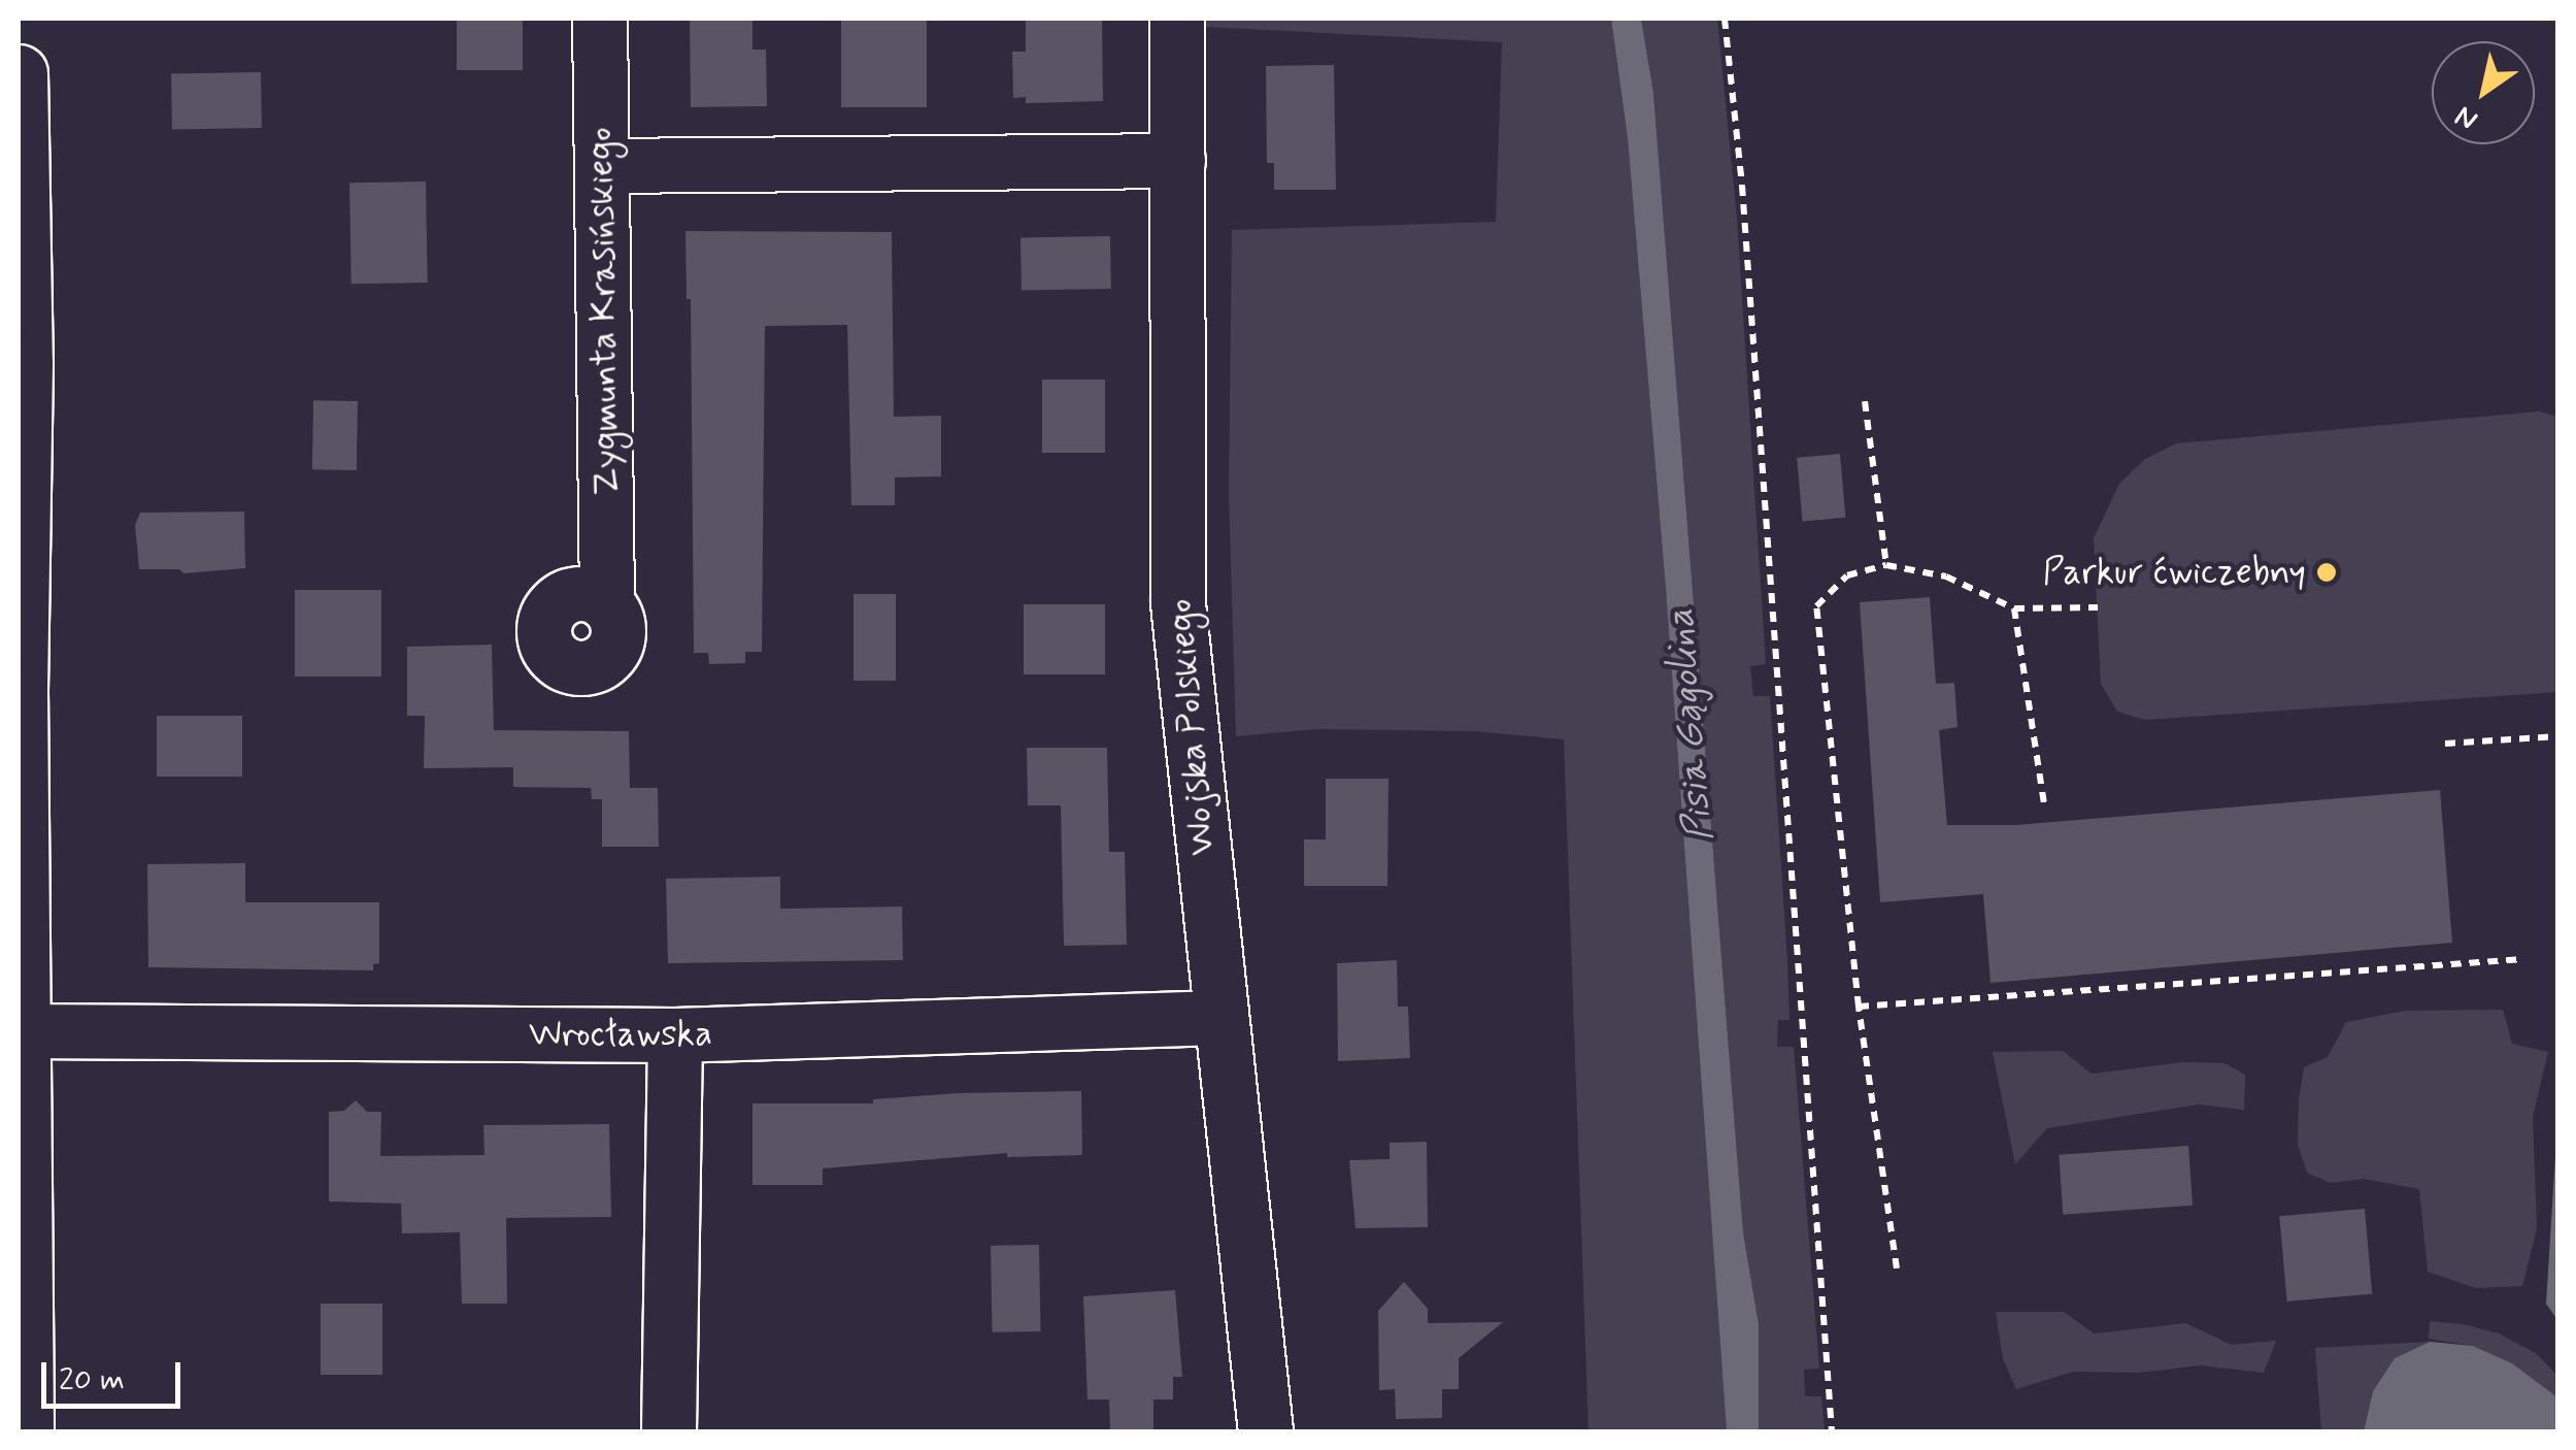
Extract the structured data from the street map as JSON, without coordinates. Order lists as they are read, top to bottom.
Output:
{
  "streets": {
    "street": ["Zygmunta Krasińskiego", "Wojska Polskiego", "Wrocławska"]
  },
  "crossings": [
    ["Wojska Polskiego", "Wrocławska"]
  ],
  "water": ["Pisia Gągolina"],
  "places": ["Parkur ćwiczebny"],
  "scale_bar": "20 m",
  "north": "bottom left"
}
